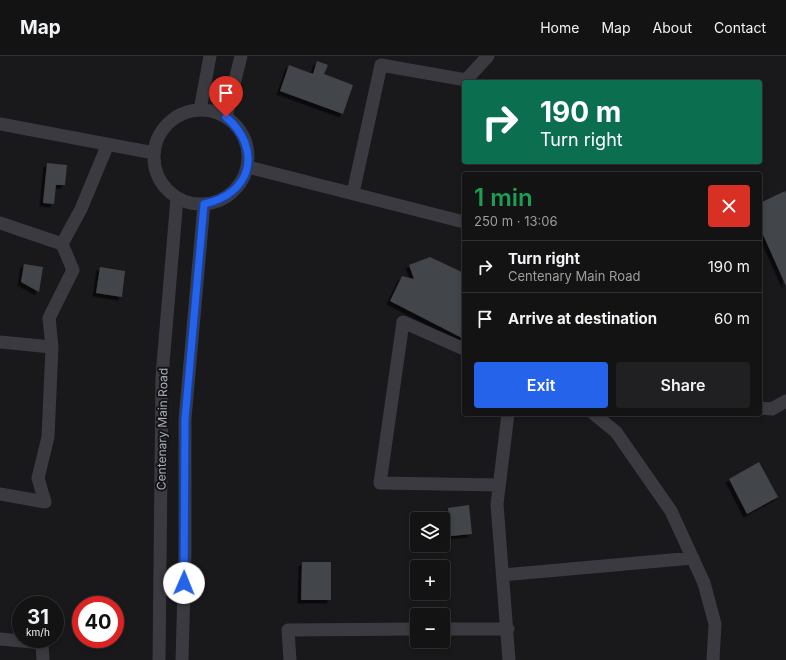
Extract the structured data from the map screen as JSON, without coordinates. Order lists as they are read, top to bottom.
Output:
{
  "streets": {
    "street": ["Centenary Main Road"]
  },
  "page": {
    "header": "Map",
    "nav": [
      "Home",
      "Map",
      "About",
      "Contact"
    ],
    "turn": ["190 m", "Turn right"],
    "heading": ["1 min", "250 m · 13:06"],
    "list": [
      {
        "name": "Turn right",
        "note": "Centenary Main Road",
        "value": "190 m"
      },
      {
        "name": "Arrive at destination",
        "value": "60 m"
      }
    ],
    "buttons": ["Exit", "Share"],
    "map_buttons": ["+", "−"],
    "speed": "31 km/h",
    "limit": "40"
  }
}
